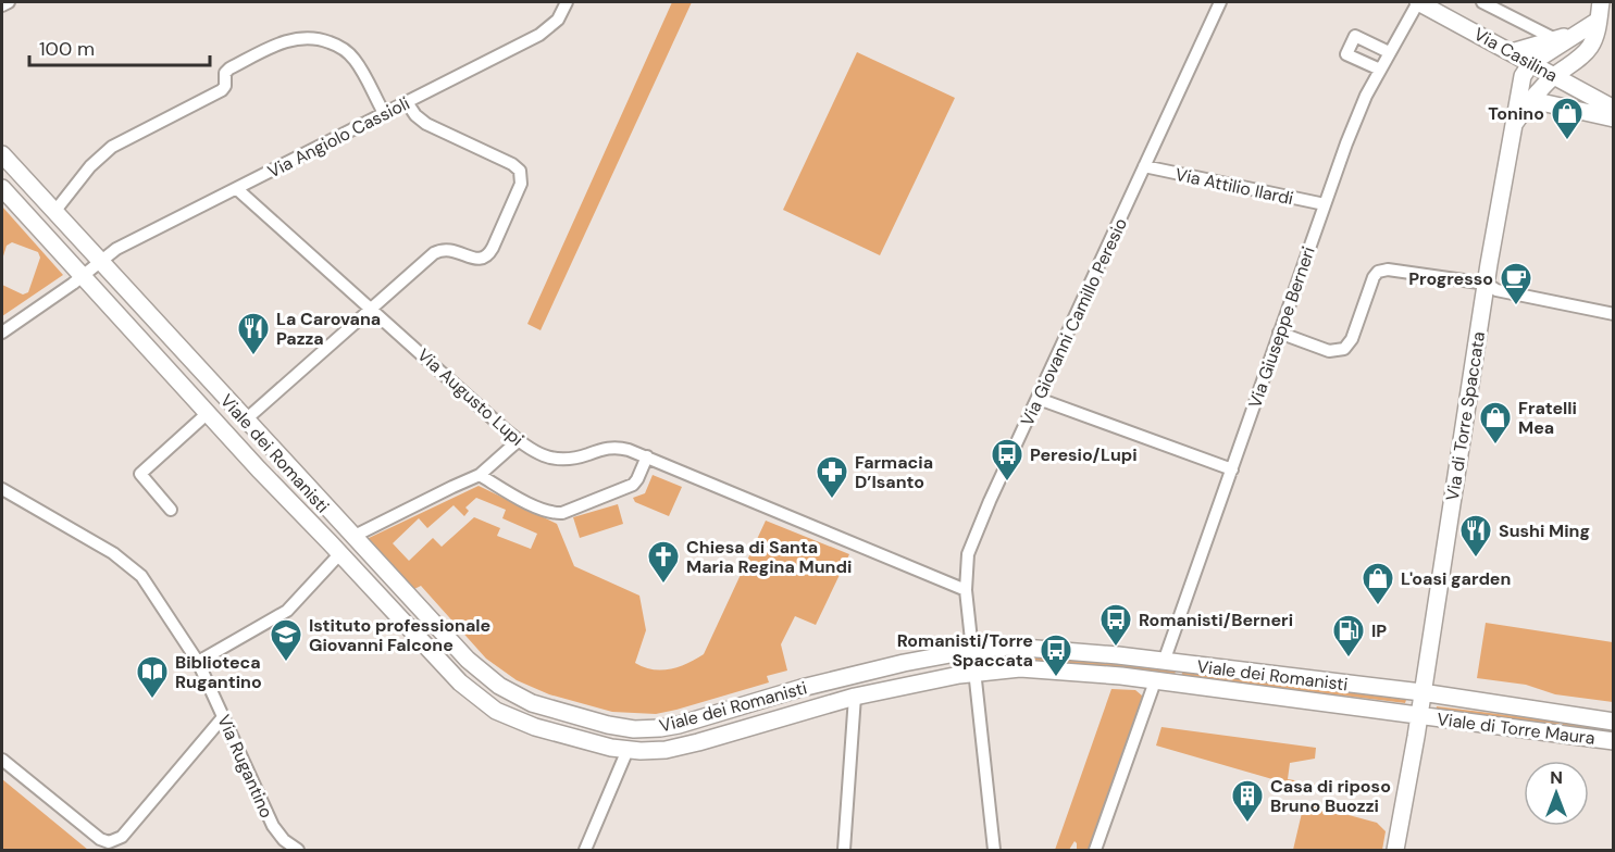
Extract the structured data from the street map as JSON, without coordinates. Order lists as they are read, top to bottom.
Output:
{
  "streets": {
    "street": [
      "Via Casilina",
      "Via Angiolo Cassioli",
      "Via Attilio Ilardi",
      "Via Giovanni Camillo Peresio",
      "Via Giuseppe Berneri",
      "Via Augusto Lupi",
      "Via di Torre Spaccata",
      "Viale dei Romanisti",
      "Viale di Torre Maura",
      "Via Rugantino"
    ]
  },
  "crossings": [
    ["Via Casilina", "Via Giuseppe Berneri"],
    ["Via Casilina", "Via di Torre Spaccata"],
    ["Via Angiolo Cassioli", "Via Augusto Lupi"],
    ["Via Angiolo Cassioli", "Viale dei Romanisti"],
    ["Via Attilio Ilardi", "Via Giovanni Camillo Peresio"],
    ["Via Attilio Ilardi", "Via Giuseppe Berneri"],
    ["Via Giovanni Camillo Peresio", "Via Augusto Lupi"],
    ["Via Giovanni Camillo Peresio", "Viale dei Romanisti"],
    ["Via Giuseppe Berneri", "Viale dei Romanisti"],
    ["Via di Torre Spaccata", "Viale dei Romanisti"],
    ["Via di Torre Spaccata", "Viale di Torre Maura"],
    ["Viale dei Romanisti", "Viale di Torre Maura"]
  ],
  "places": {
    "shop": ["Tonino", "Fratelli Mea", "L'oasi garden"],
    "cafe": ["Progresso"],
    "restaurant": ["La Carovana Pazza", "Sushi Ming"],
    "bus stop": ["Peresio/Lupi", "Romanisti/Berneri", "Romanisti/Torre Spaccata"],
    "pharmacy": ["Farmacia D’Isanto"],
    "church": ["Chiesa di Santa Maria Regina Mundi"],
    "fuel station": ["IP"],
    "school or university": ["Istituto professionale Giovanni Falcone"],
    "library": ["Biblioteca Rugantino"],
    "building": ["Casa di riposo Bruno Buozzi"]
  },
  "scale_bar": "100 m",
  "north": "top"
}
